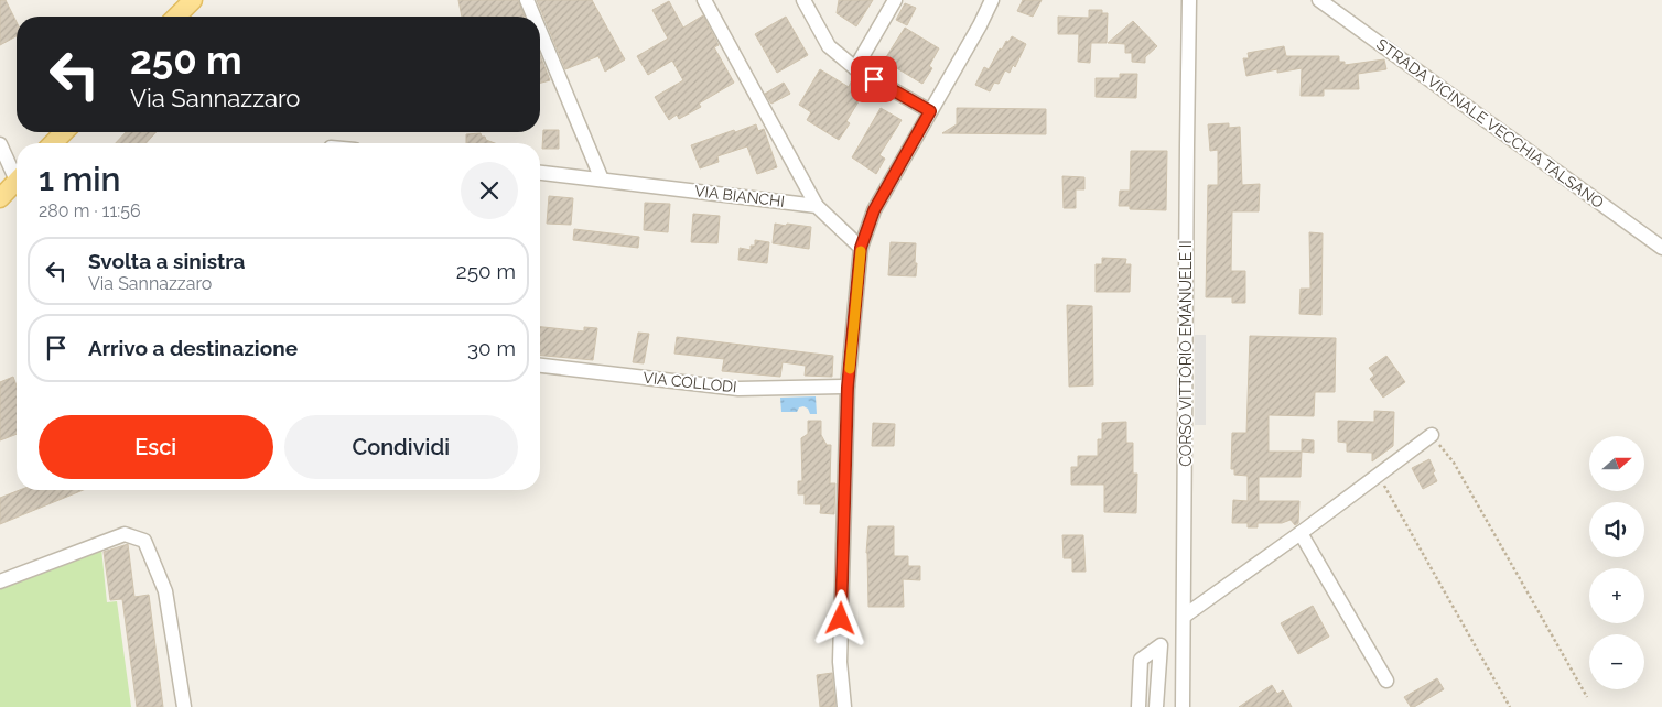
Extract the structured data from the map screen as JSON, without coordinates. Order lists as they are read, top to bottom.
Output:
{
  "streets": {
    "street": [
      "STRADA VICINALE VECCHIA TALSANO",
      "VIA BIANCHI",
      "CORSO VITTORIO EMANUELE II",
      "VIA COLLODI"
    ]
  },
  "north": "right",
  "page": {
    "turn": ["250 m", "Via Sannazzaro"],
    "heading": ["1 min", "280 m · 11:56"],
    "list": [
      {
        "name": "Svolta a sinistra",
        "note": "Via Sannazzaro",
        "value": "250 m"
      },
      {
        "name": "Arrivo a destinazione",
        "value": "30 m"
      }
    ],
    "buttons": ["Esci", "Condividi"],
    "map_buttons": ["+", "−"]
  }
}
